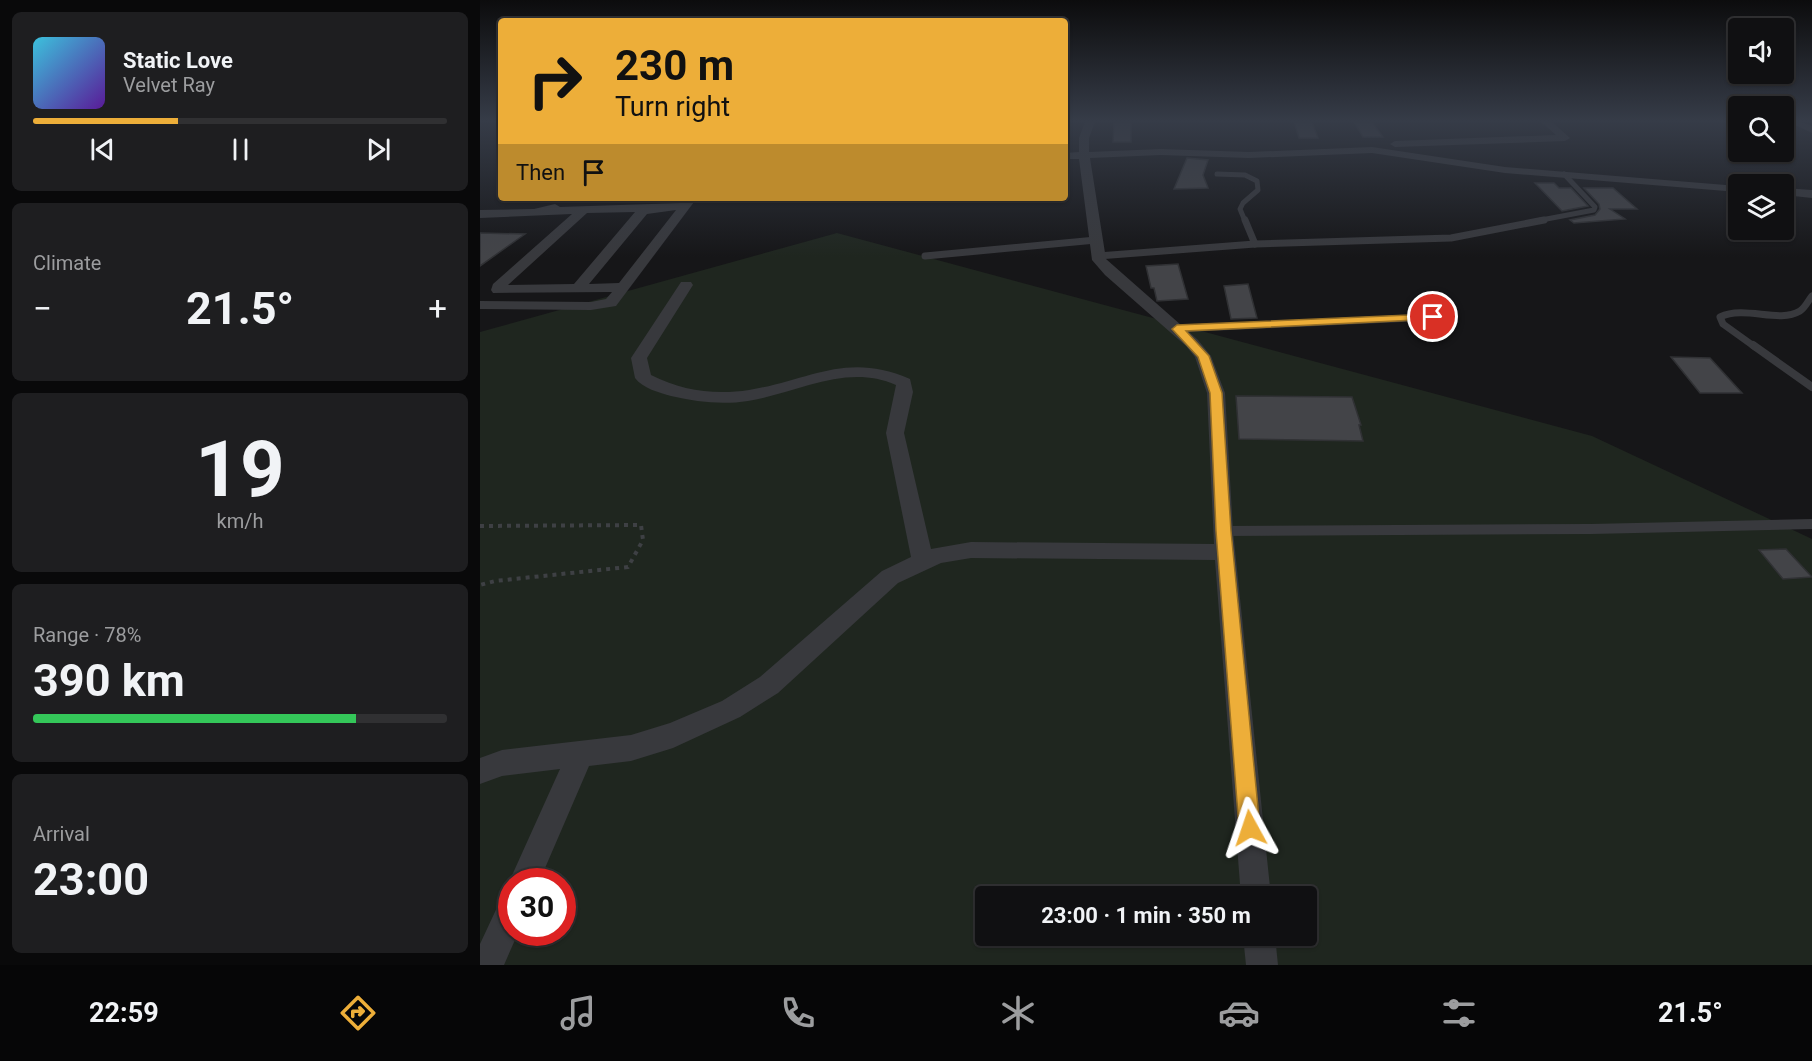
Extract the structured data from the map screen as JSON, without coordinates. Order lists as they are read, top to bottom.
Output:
{
  "page": {
    "turn": ["230 m", "Turn right"],
    "song": ["Static Love", "Velvet Ray"],
    "then": "Then",
    "tile": [
      "Climate",
      ["19", "km/h"],
      ["Range · 78%", "390 km"],
      ["Arrival", "23:00"]
    ],
    "heat": ["−", "21.5°", "+"],
    "limit": "30",
    "trip": "23:00 · 1 min · 350 m",
    "tabs": ["22:59", "21.5°"]
  }
}
